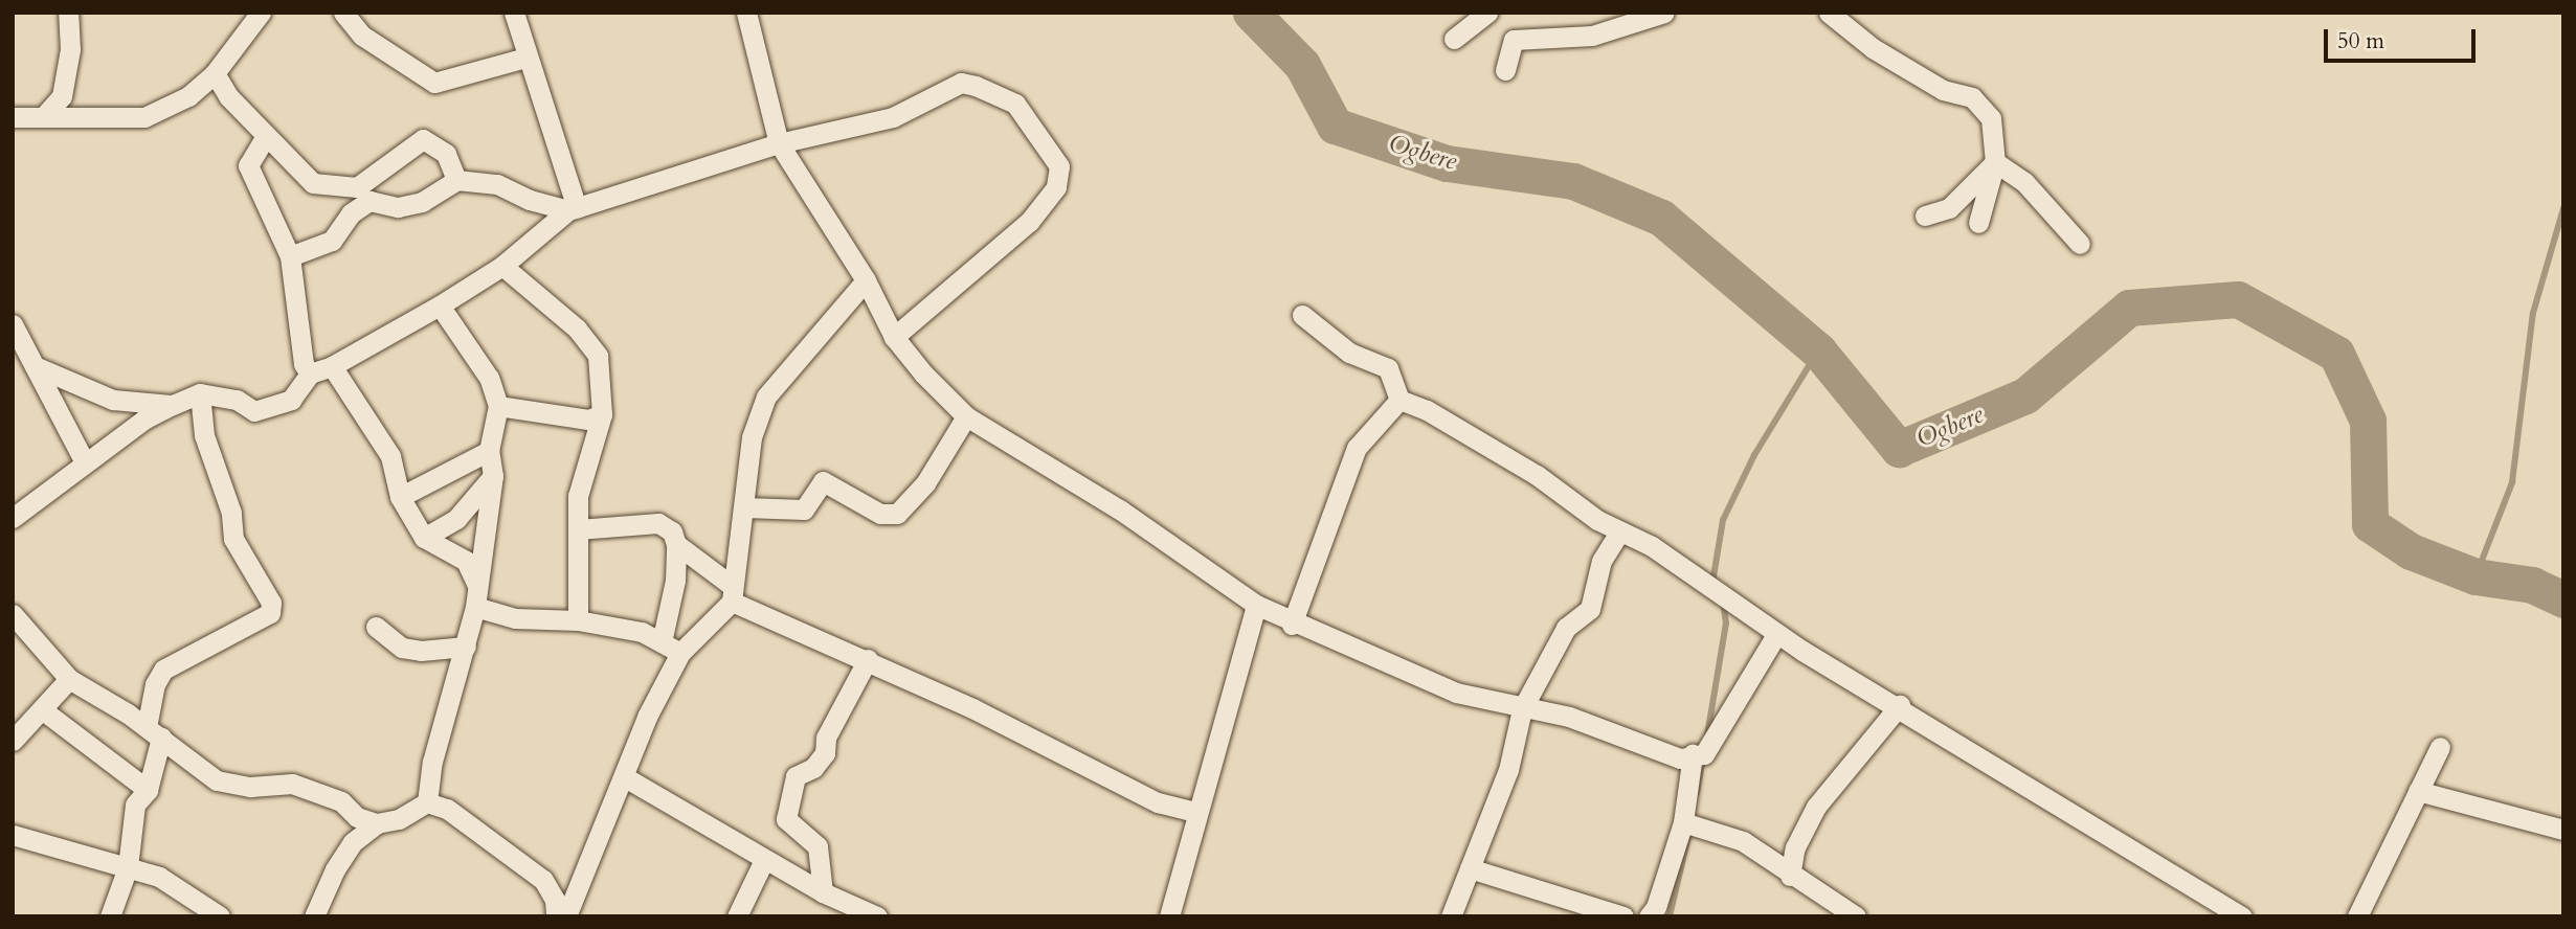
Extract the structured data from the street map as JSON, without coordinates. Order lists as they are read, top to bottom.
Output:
{
  "water": ["Ogbere"],
  "scale_bar": "50 m"
}
